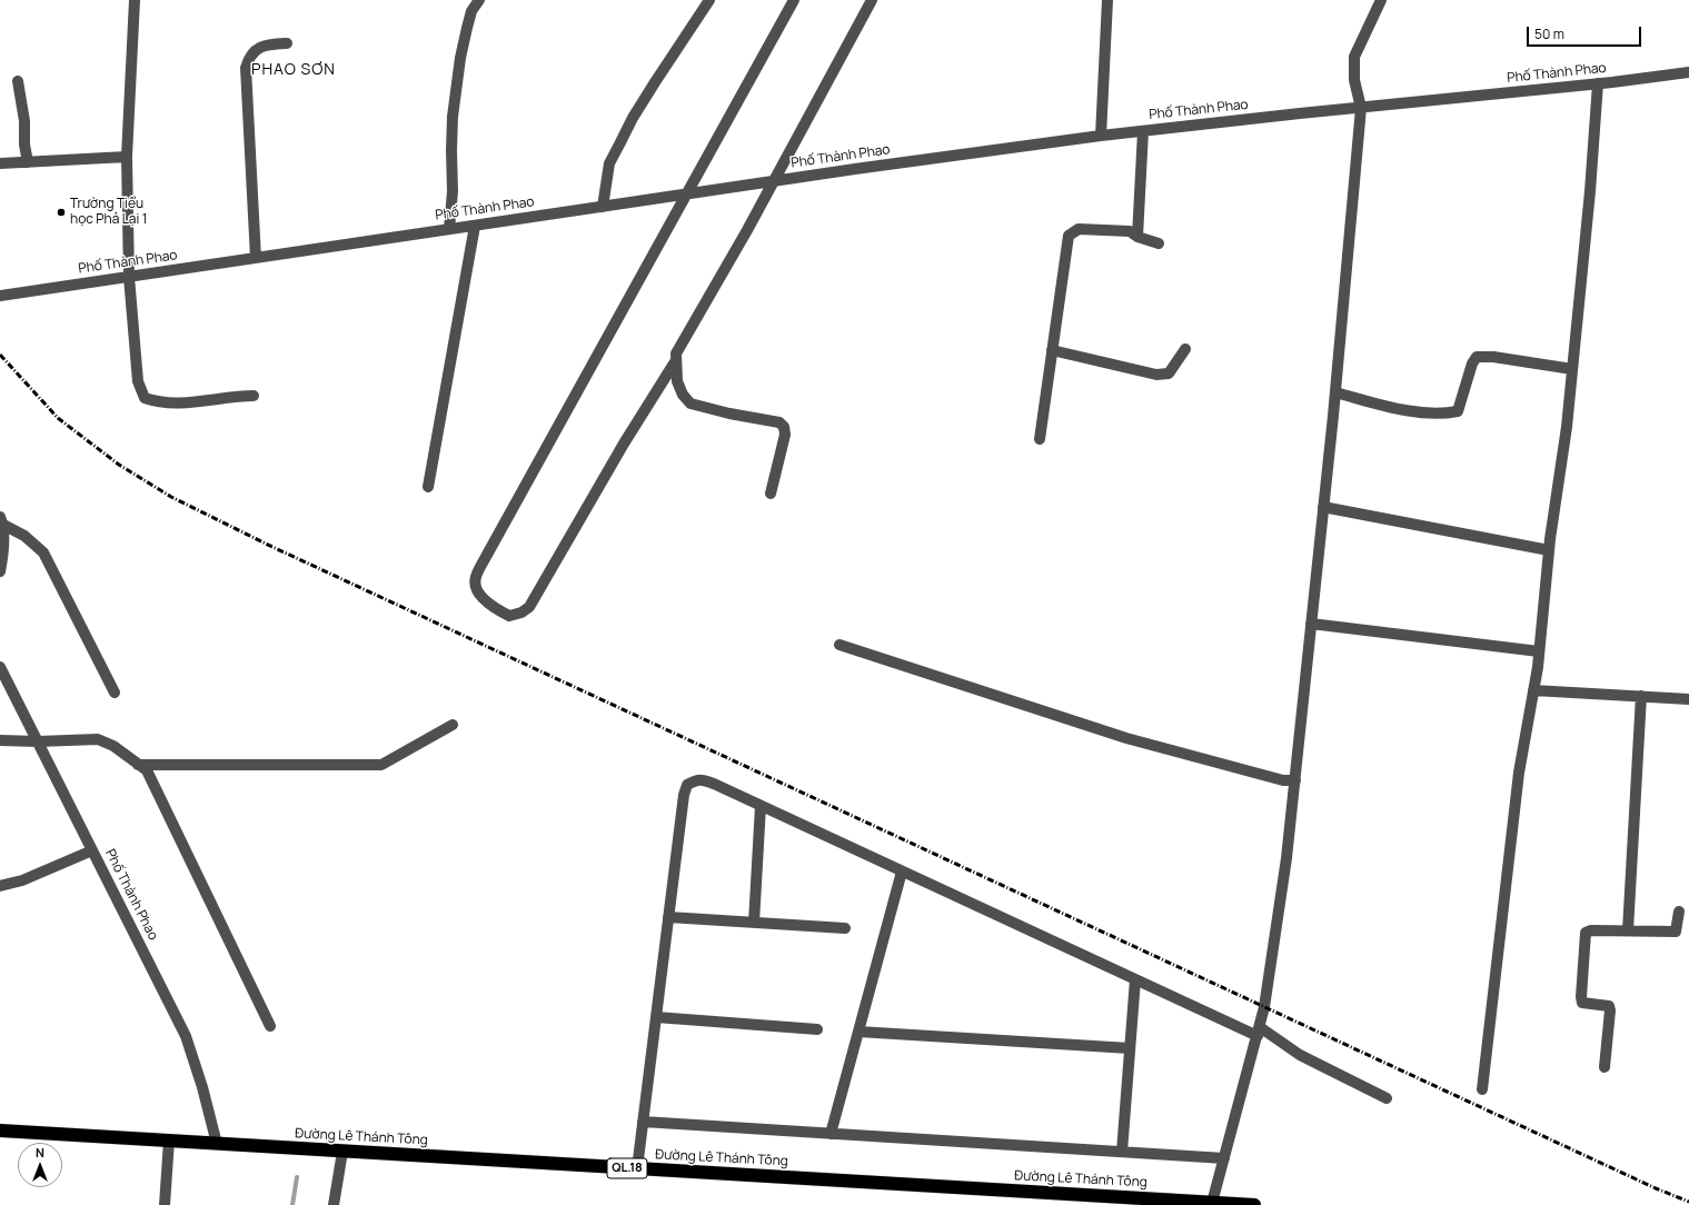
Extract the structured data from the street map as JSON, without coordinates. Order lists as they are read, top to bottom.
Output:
{
  "streets": {
    "highway": ["Đường Lê Thánh Tông", "QL.18"],
    "street": ["Phố Thành Phao"]
  },
  "crossings": [
    ["Phố Thành Phao", "Đường Lê Thánh Tông"]
  ],
  "districts": ["PHAO SƠN"],
  "places": ["Trường Tiểu học Phả Lại 1"],
  "scale_bar": "50 m",
  "north": "top"
}
